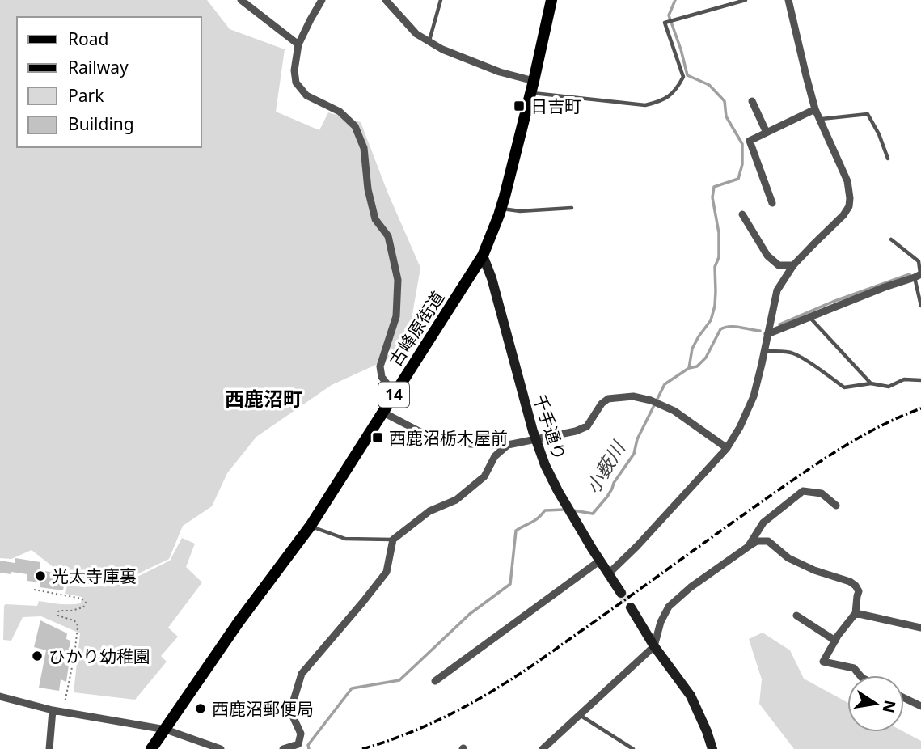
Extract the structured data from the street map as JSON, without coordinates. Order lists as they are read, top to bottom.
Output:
{
  "streets": {
    "main road": ["古峰原街道", "14"],
    "street": ["千手通り"]
  },
  "crossings": [
    ["古峰原街道", "千手通り"]
  ],
  "districts": ["西鹿沼町"],
  "water": ["小薮川"],
  "places": {
    "transit": ["日吉町", "西鹿沼栃木屋前"],
    "other": ["光太寺庫裏", "ひかり幼稚園", "西鹿沼郵便局"]
  },
  "legend": [
    "Road",
    "Railway",
    "Park",
    "Building"
  ],
  "north": "right"
}
